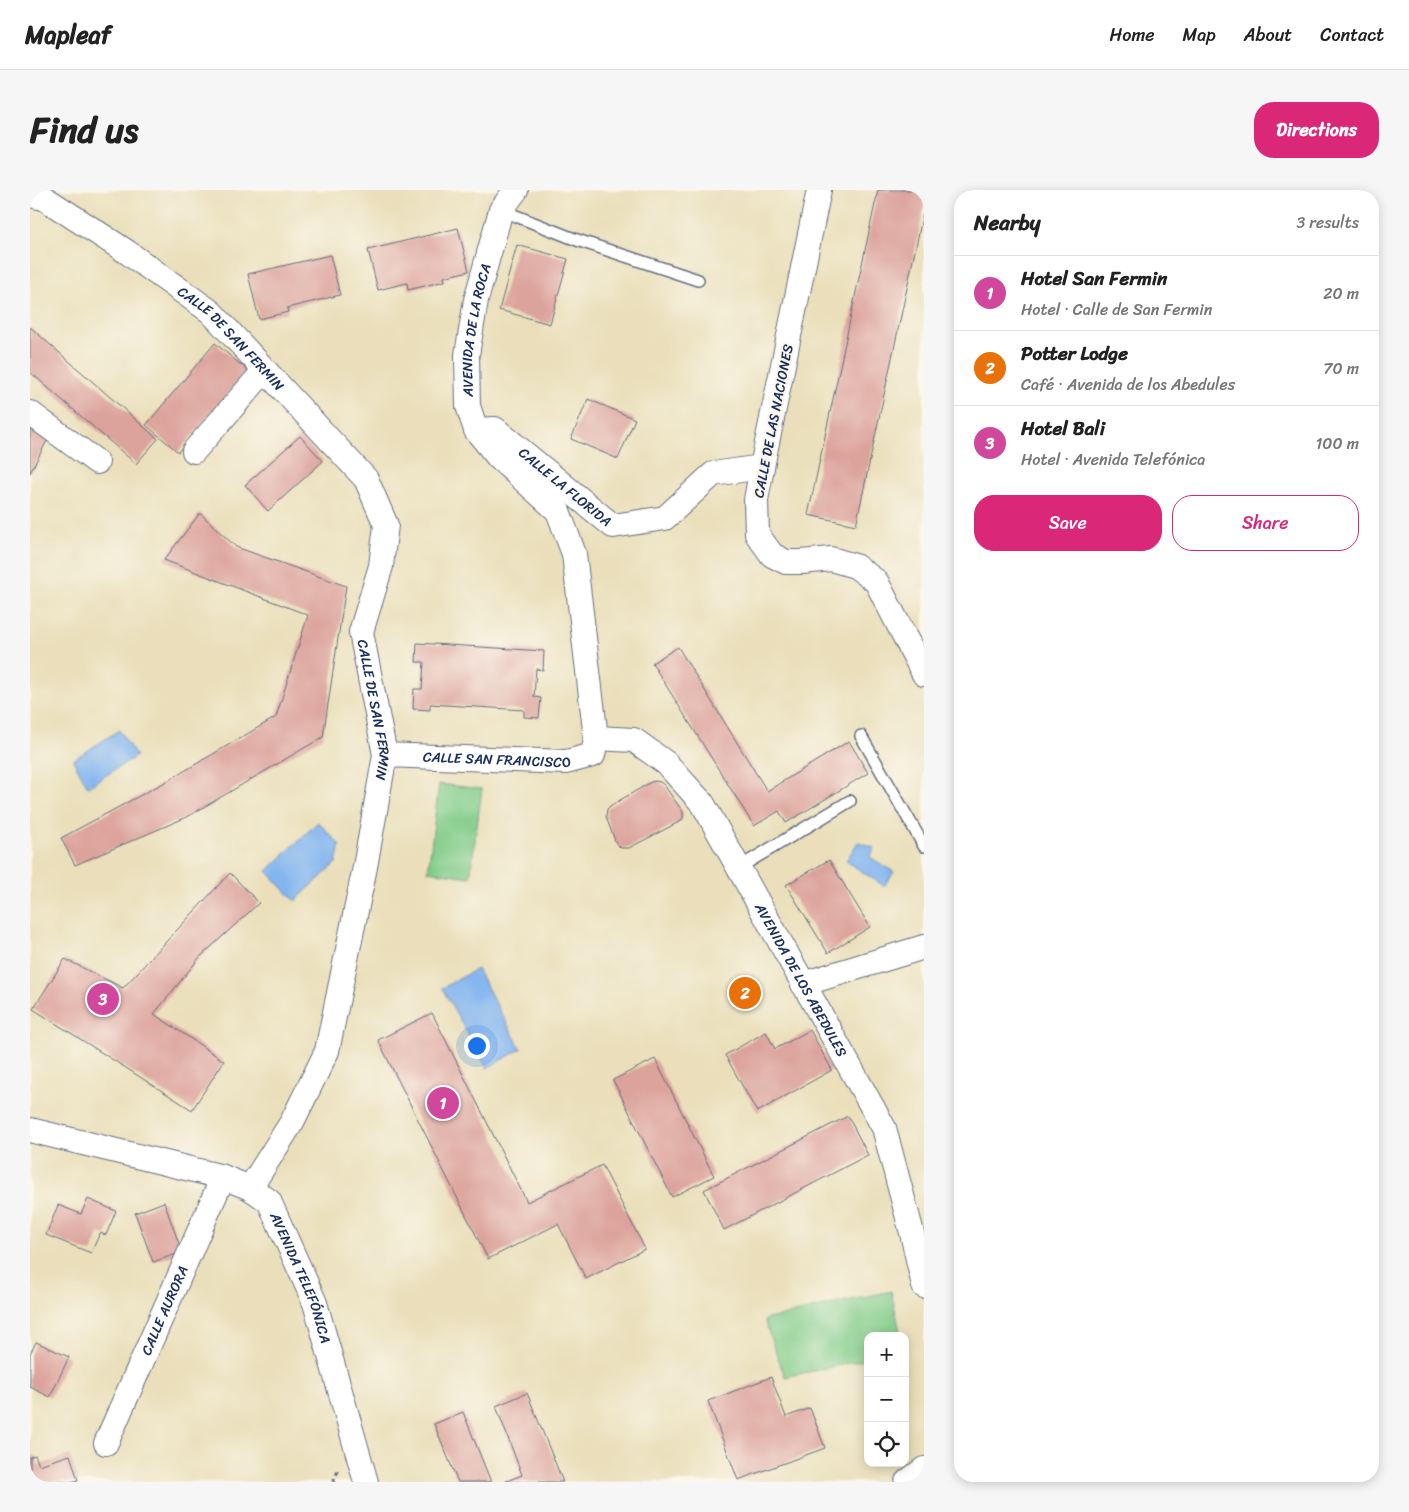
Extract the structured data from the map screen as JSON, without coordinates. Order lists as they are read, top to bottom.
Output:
{
  "streets": {
    "street": [
      "AVENIDA DE LA ROCA",
      "CALLE DE SAN FERMIN",
      "CALLE DE LAS NACIONES",
      "CALLE LA FLORIDA",
      "CALLE SAN FRANCISCO",
      "AVENIDA DE LOS ABEDULES",
      "AVENIDA TELEFÓNICA",
      "CALLE AURORA"
    ]
  },
  "crossings": [
    ["AVENIDA DE LA ROCA", "CALLE LA FLORIDA"],
    ["AVENIDA DE LA ROCA", "CALLE SAN FRANCISCO"],
    ["AVENIDA DE LA ROCA", "AVENIDA DE LOS ABEDULES"],
    ["CALLE DE SAN FERMIN", "CALLE SAN FRANCISCO"],
    ["CALLE DE SAN FERMIN", "AVENIDA TELEFÓNICA"],
    ["CALLE DE LAS NACIONES", "CALLE LA FLORIDA"],
    ["CALLE SAN FRANCISCO", "AVENIDA DE LOS ABEDULES"],
    ["AVENIDA TELEFÓNICA", "CALLE AURORA"]
  ],
  "page": {
    "header": "Mapleaf",
    "nav": [
      "Home",
      "Map",
      "About",
      "Contact"
    ],
    "title": "Find us",
    "buttons": [
      "Directions",
      ["Save", "Share"]
    ],
    "heading": ["Nearby", "3 results"],
    "list": [
      {
        "mark": "1",
        "name": "Hotel San Fermin",
        "note": "Hotel · Calle de San Fermin",
        "value": "20 m"
      },
      {
        "mark": "2",
        "name": "Potter Lodge",
        "note": "Café · Avenida de los Abedules",
        "value": "70 m"
      },
      {
        "mark": "3",
        "name": "Hotel Bali",
        "note": "Hotel · Avenida Telefónica",
        "value": "100 m"
      }
    ],
    "pins": ["2", "3", "1"],
    "map_buttons": ["+", "−"]
  }
}
